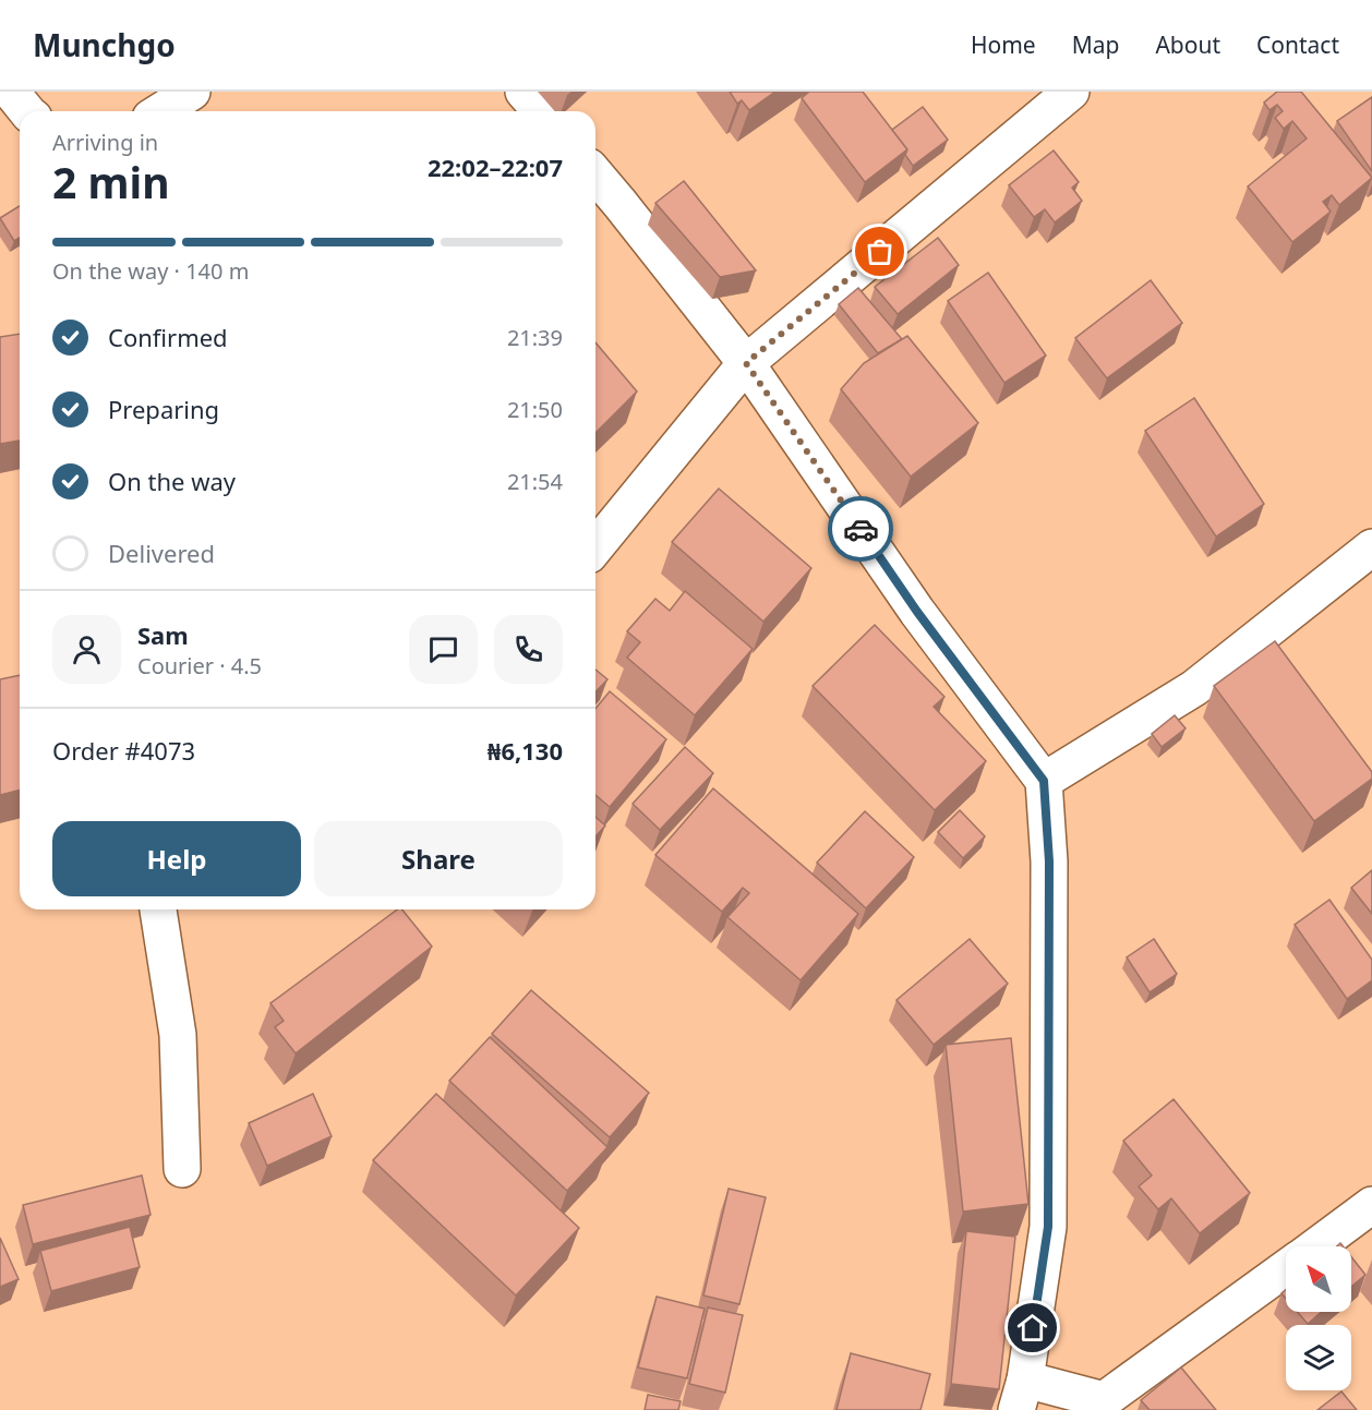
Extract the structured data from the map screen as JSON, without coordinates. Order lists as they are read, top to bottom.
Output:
{
  "north": "top left",
  "page": {
    "header": "Munchgo",
    "nav": [
      "Home",
      "Map",
      "About",
      "Contact"
    ],
    "heading": ["2 min", "Arriving in", "22:02–22:07"],
    "panel": [
      "Sam",
      "Courier · 4.5",
      "Order #4073",
      "₦6,130"
    ],
    "bar": "On the way · 140 m",
    "list": [
      ["Confirmed", "21:39"],
      ["Preparing", "21:50"],
      ["On the way", "21:54"],
      "Delivered"
    ],
    "buttons": ["Help", "Share"]
  }
}
